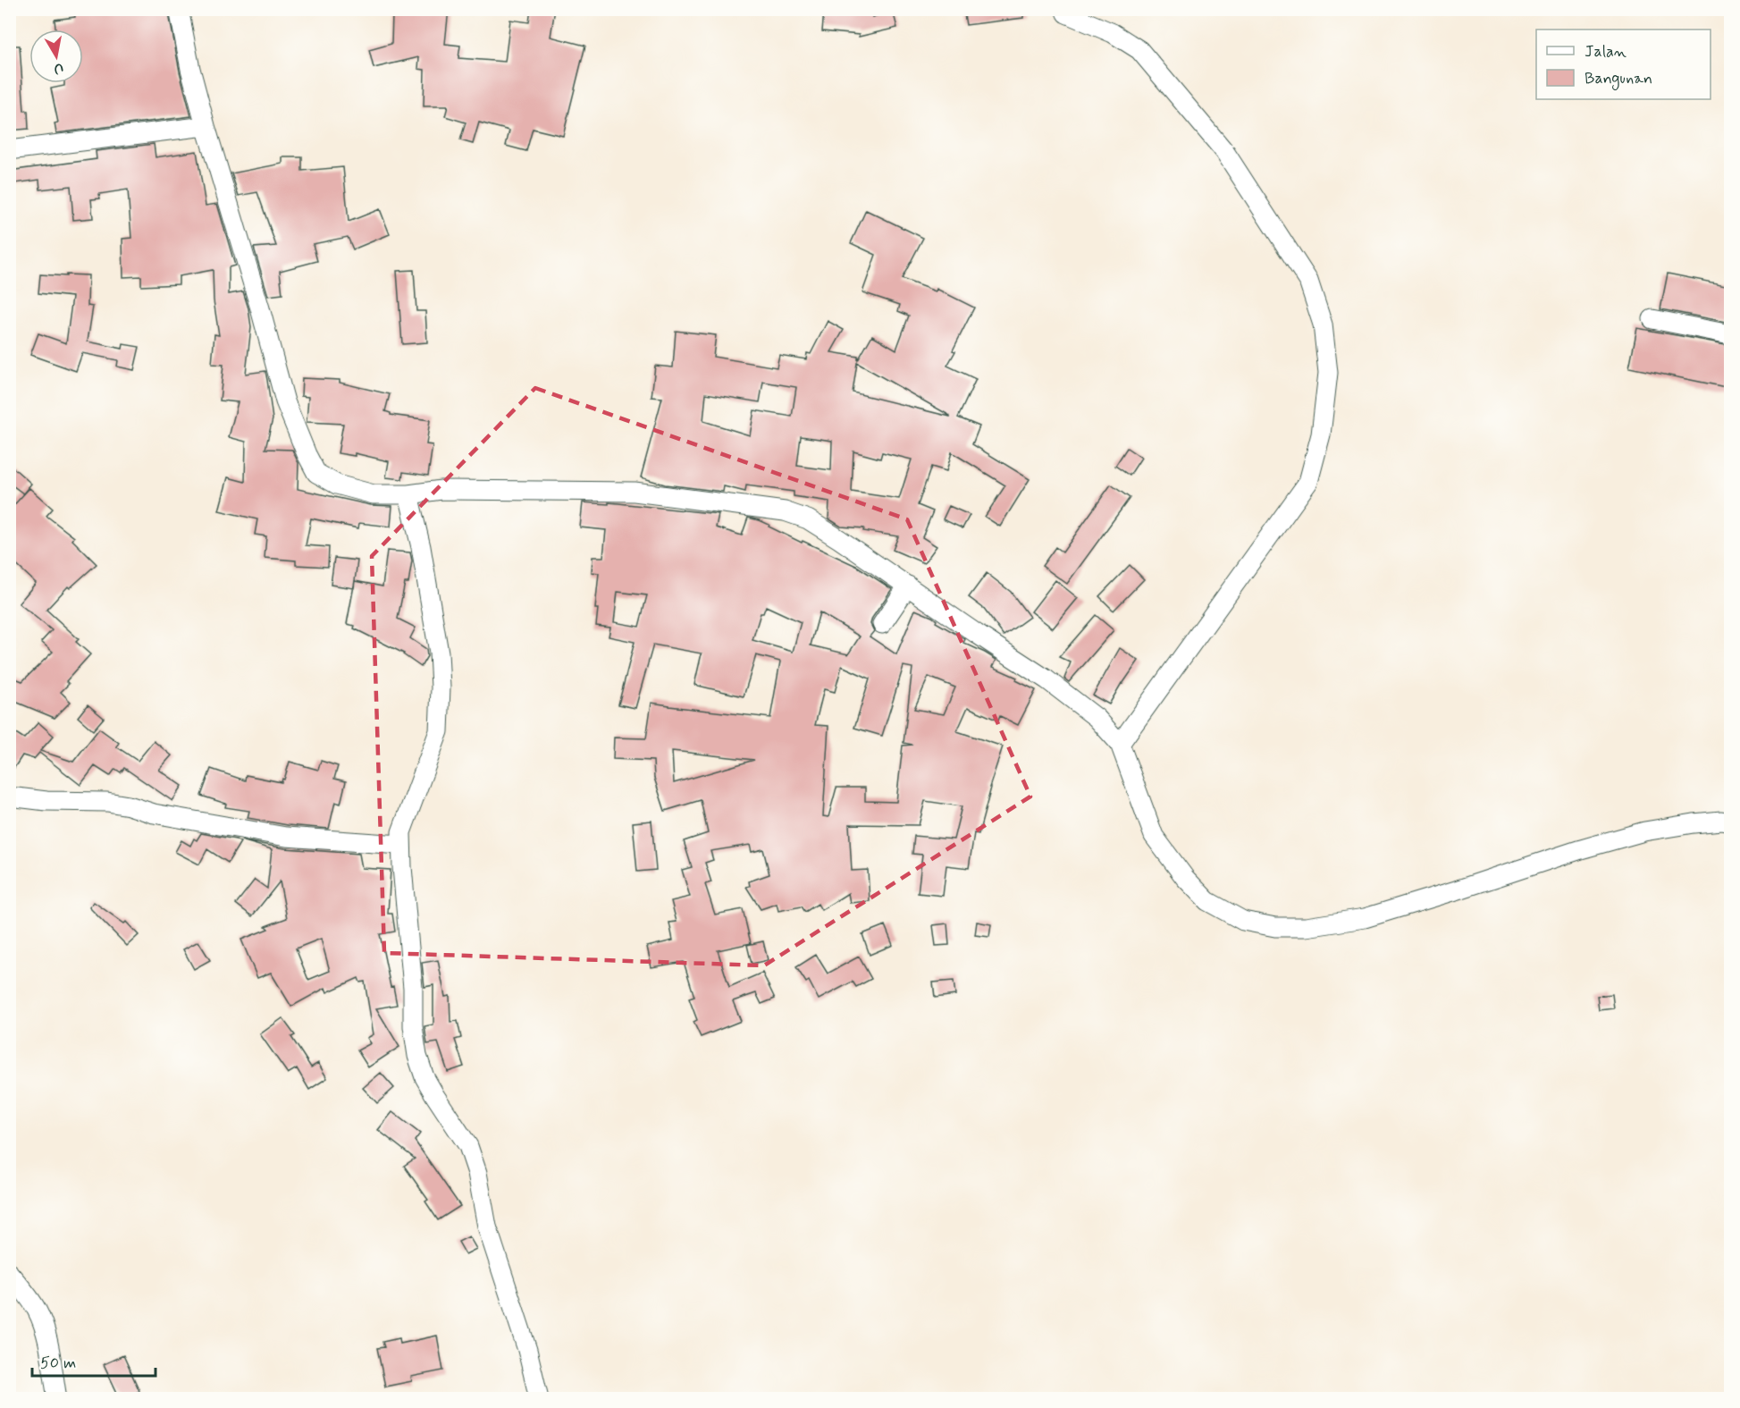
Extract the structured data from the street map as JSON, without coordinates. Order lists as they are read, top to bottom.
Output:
{
  "legend": ["Jalan", "Bangunan"],
  "scale_bar": "50 m",
  "north": "bottom"
}
